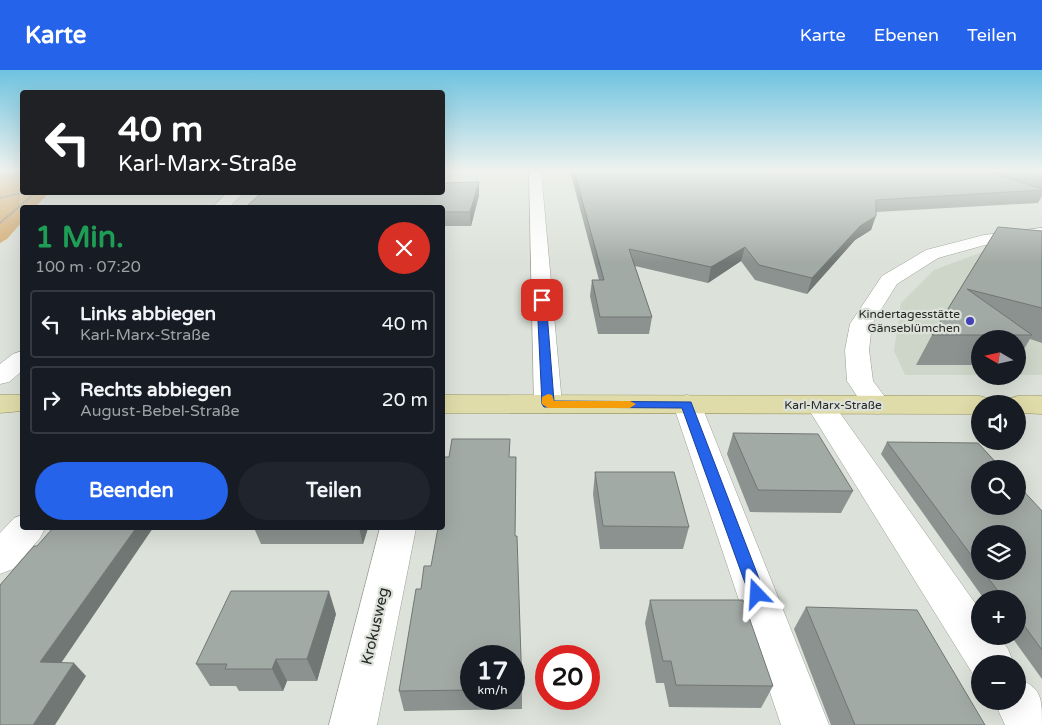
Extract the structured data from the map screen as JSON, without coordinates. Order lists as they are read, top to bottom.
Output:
{
  "streets": {
    "main road": ["Karl-Marx-Straße"],
    "street": ["Krokusweg"]
  },
  "places": ["Kindertagesstätte Gänseblümchen"],
  "north": "left",
  "page": {
    "header": "Karte",
    "nav": ["Karte", "Ebenen", "Teilen"],
    "turn": ["40 m", "Karl-Marx-Straße"],
    "heading": ["1 Min.", "100 m · 07:20"],
    "list": [
      {
        "name": "Links abbiegen",
        "note": "Karl-Marx-Straße",
        "value": "40 m"
      },
      {
        "name": "Rechts abbiegen",
        "note": "August-Bebel-Straße",
        "value": "20 m"
      }
    ],
    "map_buttons": ["+", "−"],
    "buttons": ["Beenden", "Teilen"],
    "speed": "17 km/h",
    "limit": "20"
  }
}
